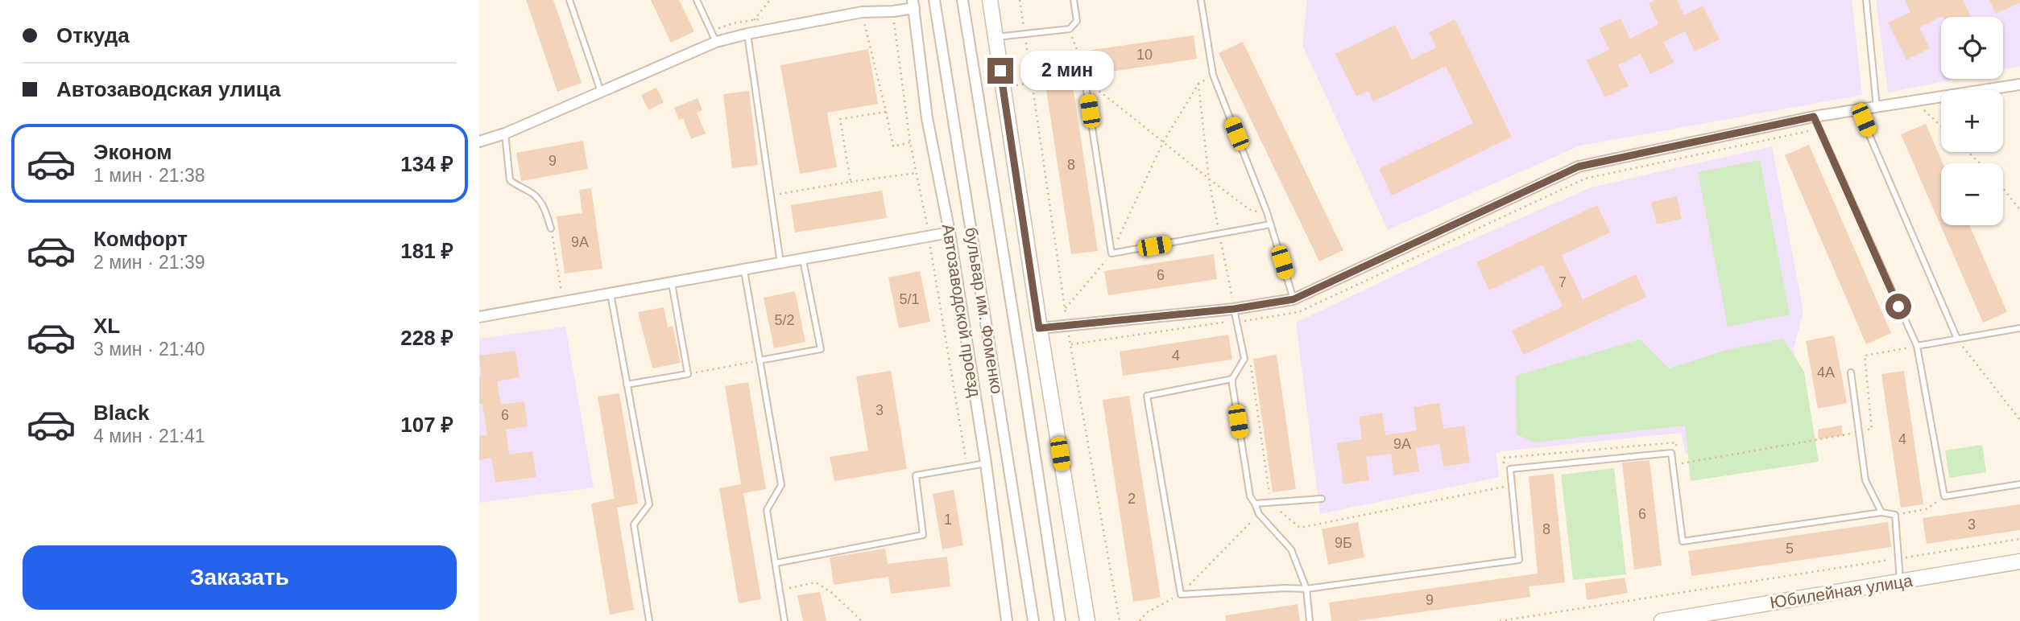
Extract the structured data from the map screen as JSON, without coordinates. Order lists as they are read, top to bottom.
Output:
{
  "streets": {
    "street": ["Автозаводской проезд", "бульвар им. Фоменко", "Юбилейная улица"]
  },
  "house_numbers": [
    "10",
    "9",
    "8",
    "9А",
    "6",
    "7",
    "5/1",
    "5/2",
    "4",
    "4А",
    "3",
    "6",
    "4",
    "9А",
    "2",
    "6",
    "1",
    "3",
    "8",
    "9Б",
    "5",
    "9"
  ],
  "page": {
    "banner": ["Откуда", "Автозаводская улица"],
    "map_buttons": ["+", "−"],
    "bubble": "2 мин",
    "list": [
      {
        "name": "Эконом",
        "note": "1 мин · 21:38",
        "value": "134 ₽"
      },
      {
        "name": "Комфорт",
        "note": "2 мин · 21:39",
        "value": "181 ₽"
      },
      {
        "name": "XL",
        "note": "3 мин · 21:40",
        "value": "228 ₽"
      },
      {
        "name": "Black",
        "note": "4 мин · 21:41",
        "value": "107 ₽"
      }
    ],
    "buttons": "Заказать"
  }
}
